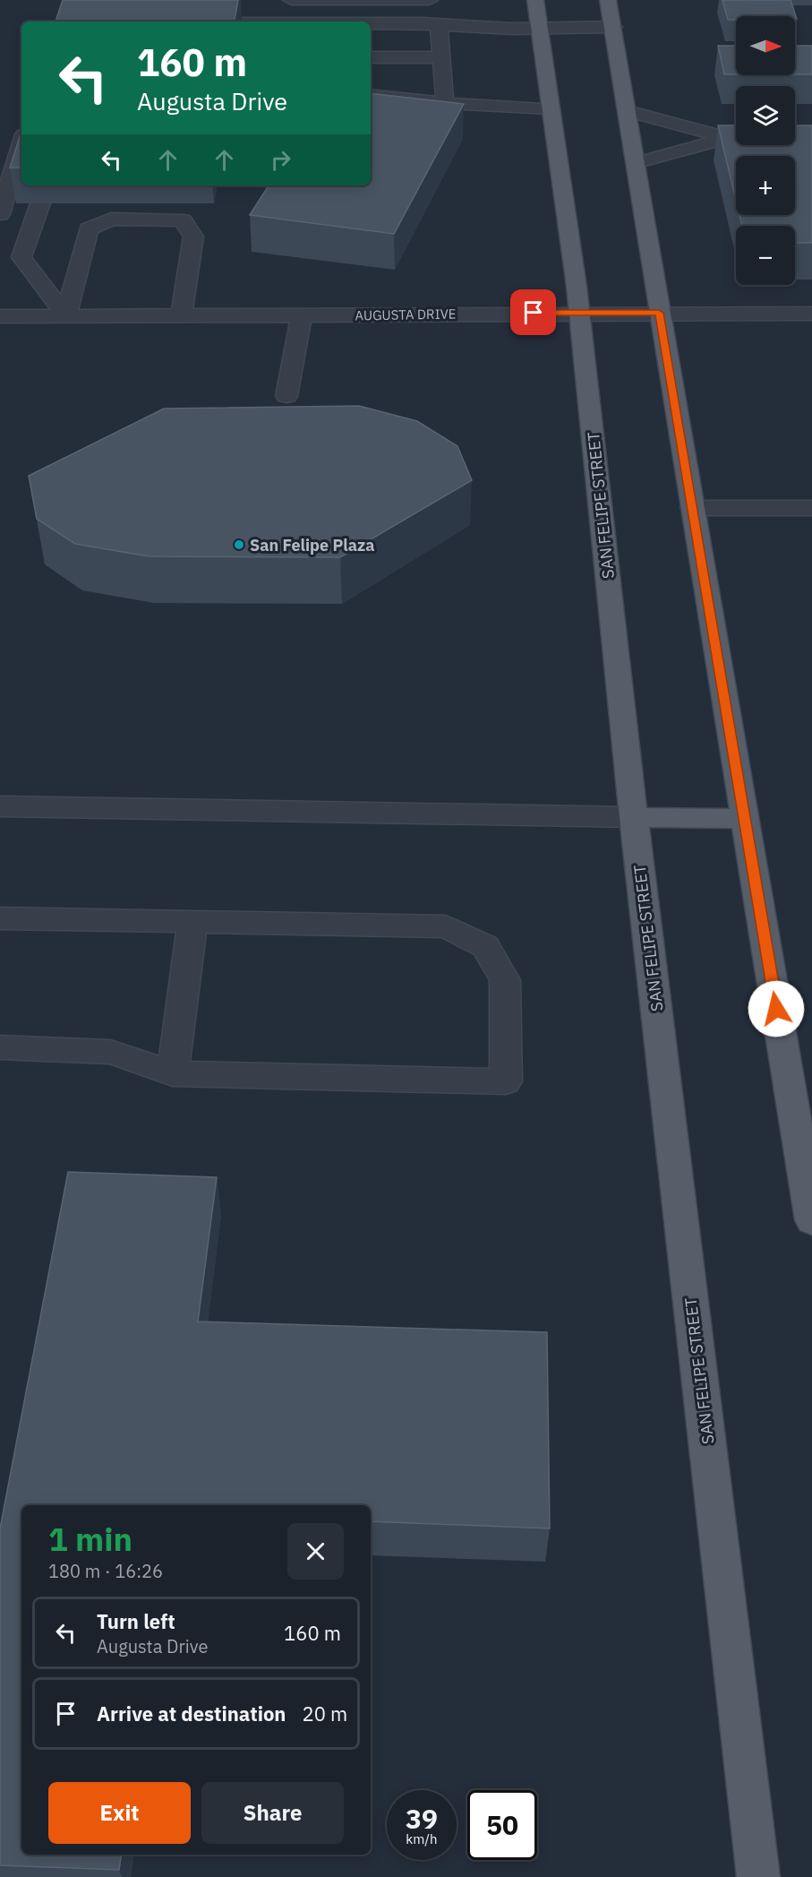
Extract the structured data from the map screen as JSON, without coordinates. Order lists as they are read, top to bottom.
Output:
{
  "streets": {
    "main road": ["SAN FELIPE STREET"],
    "street": ["AUGUSTA DRIVE"]
  },
  "crossings": [
    ["AUGUSTA DRIVE", "SAN FELIPE STREET"]
  ],
  "places": ["San Felipe Plaza"],
  "north": "right",
  "page": {
    "map_buttons": ["+", "−"],
    "turn": ["160 m", "Augusta Drive"],
    "heading": ["1 min", "180 m · 16:26"],
    "list": [
      {
        "name": "Turn left",
        "note": "Augusta Drive",
        "value": "160 m"
      },
      {
        "name": "Arrive at destination",
        "value": "20 m"
      }
    ],
    "buttons": ["Exit", "Share"],
    "speed": "39 km/h",
    "limit": "50"
  }
}
